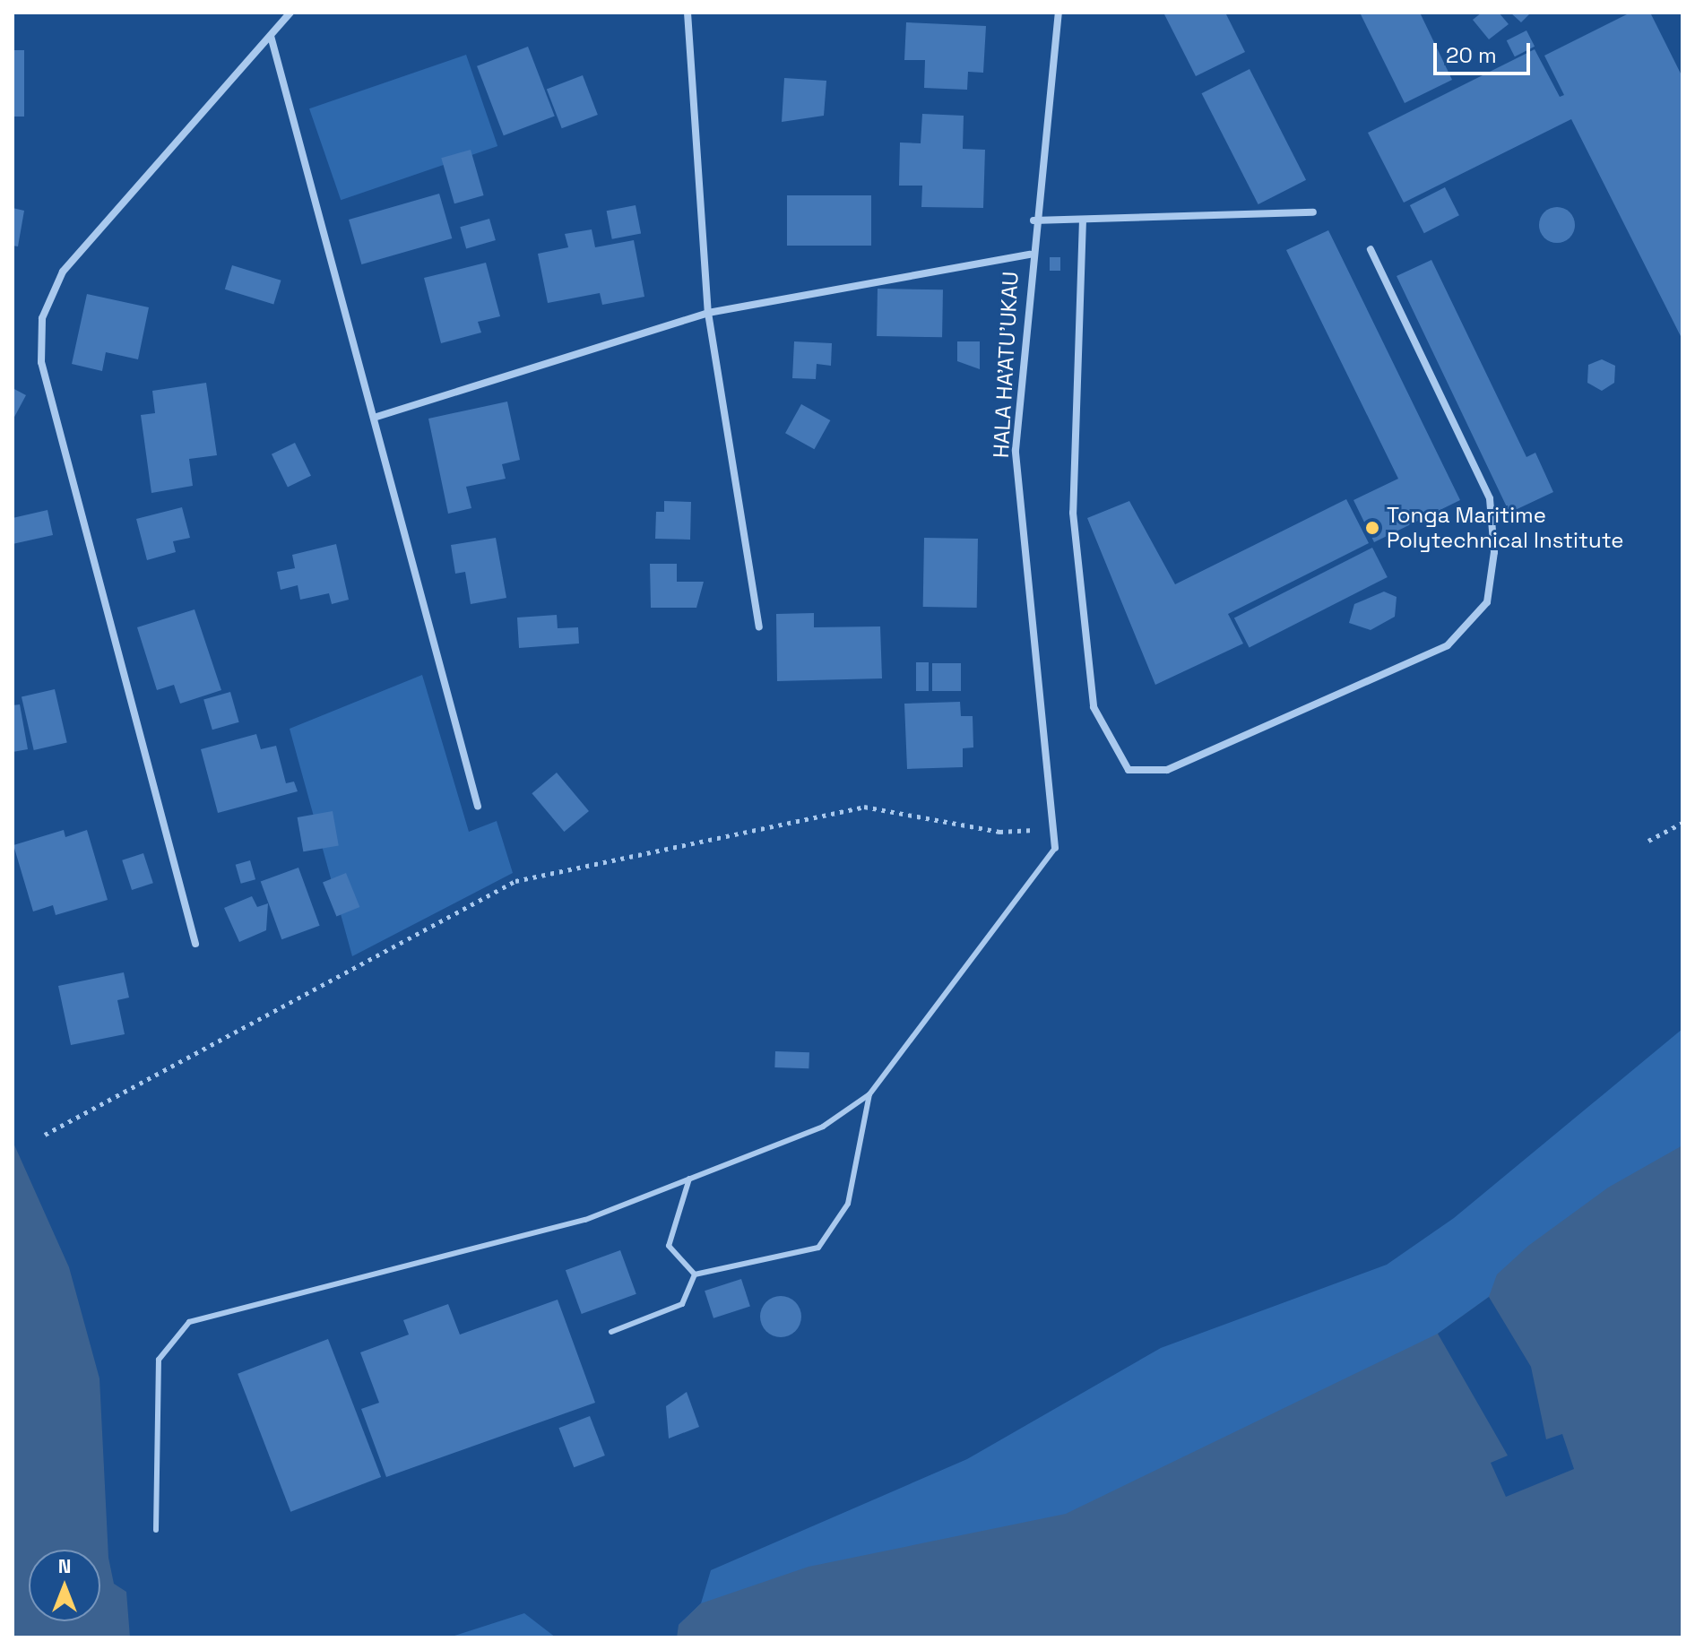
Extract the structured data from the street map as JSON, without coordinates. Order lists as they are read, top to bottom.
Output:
{
  "streets": {
    "street": ["HALA HA'ATU'UKAU"]
  },
  "places": ["Tonga Maritime Polytechnical Institute"],
  "scale_bar": "20 m",
  "north": "top"
}
